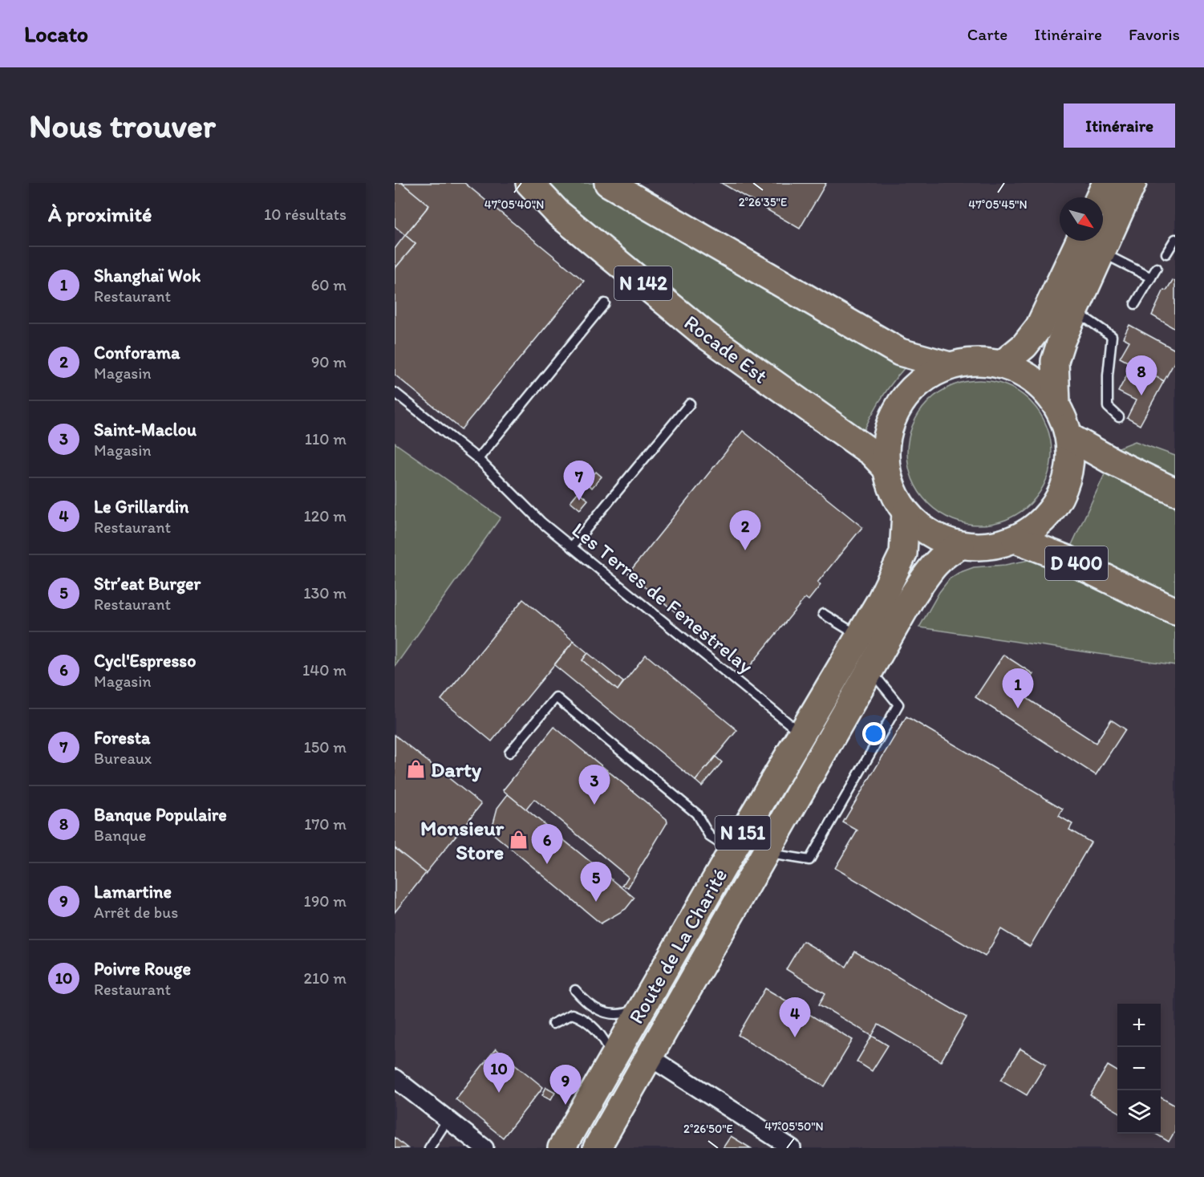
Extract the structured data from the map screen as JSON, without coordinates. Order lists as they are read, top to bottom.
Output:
{
  "streets": {
    "main road": [
      "N 142",
      "Rocade Est",
      "D 400",
      "N 151",
      "Route de La Charité"
    ],
    "lane": ["Les Terres de Fenestrelay"]
  },
  "crossings": [
    ["Les Terres de Fenestrelay", "Route de La Charité"]
  ],
  "places": {
    "shop": ["Darty", "Monsieur Store"]
  },
  "north": "bottom right",
  "page": {
    "header": "Locato",
    "nav": ["Carte", "Itinéraire", "Favoris"],
    "buttons": "Itinéraire",
    "title": "Nous trouver",
    "heading": ["À proximité", "10 résultats"],
    "list": [
      {
        "mark": "1",
        "name": "Shanghaï Wok",
        "note": "Restaurant",
        "value": "60 m"
      },
      {
        "mark": "2",
        "name": "Conforama",
        "note": "Magasin",
        "value": "90 m"
      },
      {
        "mark": "3",
        "name": "Saint-Maclou",
        "note": "Magasin",
        "value": "110 m"
      },
      {
        "mark": "4",
        "name": "Le Grillardin",
        "note": "Restaurant",
        "value": "120 m"
      },
      {
        "mark": "5",
        "name": "Str’eat Burger",
        "note": "Restaurant",
        "value": "130 m"
      },
      {
        "mark": "6",
        "name": "Cycl'Espresso",
        "note": "Magasin",
        "value": "140 m"
      },
      {
        "mark": "7",
        "name": "Foresta",
        "note": "Bureaux",
        "value": "150 m"
      },
      {
        "mark": "8",
        "name": "Banque Populaire",
        "note": "Banque",
        "value": "170 m"
      },
      {
        "mark": "9",
        "name": "Lamartine",
        "note": "Arrêt de bus",
        "value": "190 m"
      },
      {
        "mark": "10",
        "name": "Poivre Rouge",
        "note": "Restaurant",
        "value": "210 m"
      }
    ],
    "pins": [
      "8",
      "7",
      "2",
      "1",
      "3",
      "6",
      "5",
      "4",
      "10",
      "9"
    ],
    "map_buttons": ["+", "−"]
  },
  "coordinates": [
    "2°26'35\"E",
    "47°05'40\"N",
    "47°05'45\"N",
    "47°05'50\"N",
    "2°26'50\"E"
  ]
}
